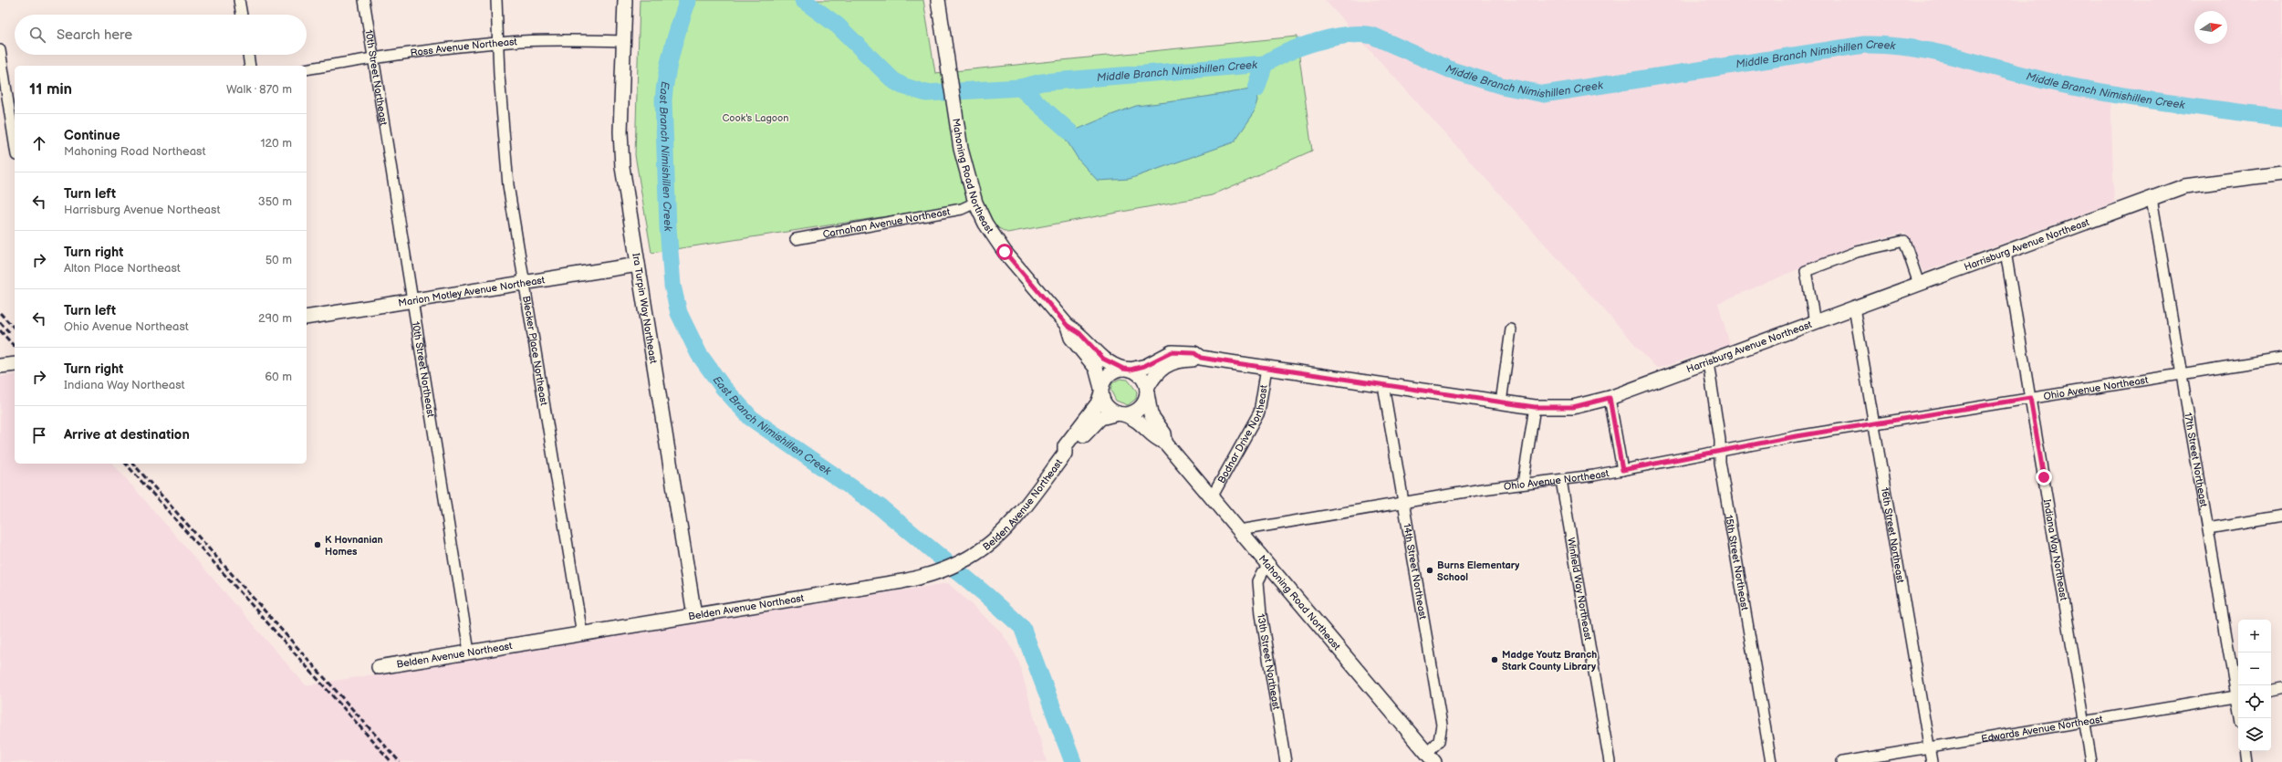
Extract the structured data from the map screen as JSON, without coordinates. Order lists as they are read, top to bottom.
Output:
{
  "streets": {
    "street": [
      "Ross Avenue Northeast",
      "10th Street Northeast",
      "Mahoning Road Northeast",
      "Carnahan Avenue Northeast",
      "Harrisburg Avenue Northeast",
      "Marion Motley Avenue Northeast",
      "Ira Turpin Way Northeast",
      "Blecker Place Northeast",
      "Ohio Avenue Northeast",
      "Bodnar Drive Northeast",
      "17th Street Northeast",
      "Belden Avenue Northeast",
      "16th Street Northeast",
      "Indiana Way Northeast",
      "15th Street Northeast",
      "14th Street Northeast",
      "Winfield Way Northeast",
      "13th Street Northeast",
      "Edwards Avenue Northeast"
    ]
  },
  "crossings": [
    ["Ross Avenue Northeast", "10th Street Northeast"],
    ["Ross Avenue Northeast", "Ira Turpin Way Northeast"],
    ["Ross Avenue Northeast", "Blecker Place Northeast"],
    ["10th Street Northeast", "Marion Motley Avenue Northeast"],
    ["10th Street Northeast", "Belden Avenue Northeast"],
    ["Mahoning Road Northeast", "Carnahan Avenue Northeast"],
    ["Mahoning Road Northeast", "Harrisburg Avenue Northeast"],
    ["Mahoning Road Northeast", "Ohio Avenue Northeast"],
    ["Mahoning Road Northeast", "Bodnar Drive Northeast"],
    ["Mahoning Road Northeast", "Belden Avenue Northeast"],
    ["Mahoning Road Northeast", "14th Street Northeast"],
    ["Mahoning Road Northeast", "13th Street Northeast"],
    ["Harrisburg Avenue Northeast", "Bodnar Drive Northeast"],
    ["Harrisburg Avenue Northeast", "17th Street Northeast"],
    ["Harrisburg Avenue Northeast", "Belden Avenue Northeast"],
    ["Harrisburg Avenue Northeast", "16th Street Northeast"],
    ["Harrisburg Avenue Northeast", "Indiana Way Northeast"],
    ["Harrisburg Avenue Northeast", "15th Street Northeast"],
    ["Harrisburg Avenue Northeast", "14th Street Northeast"],
    ["Marion Motley Avenue Northeast", "Ira Turpin Way Northeast"],
    ["Marion Motley Avenue Northeast", "Blecker Place Northeast"],
    ["Ira Turpin Way Northeast", "Belden Avenue Northeast"],
    ["Blecker Place Northeast", "Belden Avenue Northeast"],
    ["Ohio Avenue Northeast", "17th Street Northeast"],
    ["Ohio Avenue Northeast", "16th Street Northeast"],
    ["Ohio Avenue Northeast", "Indiana Way Northeast"],
    ["Ohio Avenue Northeast", "15th Street Northeast"],
    ["Ohio Avenue Northeast", "14th Street Northeast"],
    ["Ohio Avenue Northeast", "Winfield Way Northeast"],
    ["16th Street Northeast", "Edwards Avenue Northeast"],
    ["Indiana Way Northeast", "Edwards Avenue Northeast"]
  ],
  "water": ["Middle Branch Nimishillen Creek", "East Branch Nimishillen Creek"],
  "parks": ["Cook's Lagoon"],
  "places": ["K Hovnanian Homes", "Burns Elementary School", "Madge Youtz Branch Stark County Library"],
  "north": "right",
  "page": {
    "search": "Search here",
    "heading": ["11 min", "Walk · 870 m"],
    "list": [
      ["Continue", "Mahoning Road Northeast", "120 m"],
      ["Turn left", "Harrisburg Avenue Northeast", "350 m"],
      ["Turn right", "Alton Place Northeast", "50 m"],
      ["Turn left", "Ohio Avenue Northeast", "290 m"],
      ["Turn right", "Indiana Way Northeast", "60 m"],
      "Arrive at destination"
    ],
    "map_buttons": ["+", "−"]
  }
}
